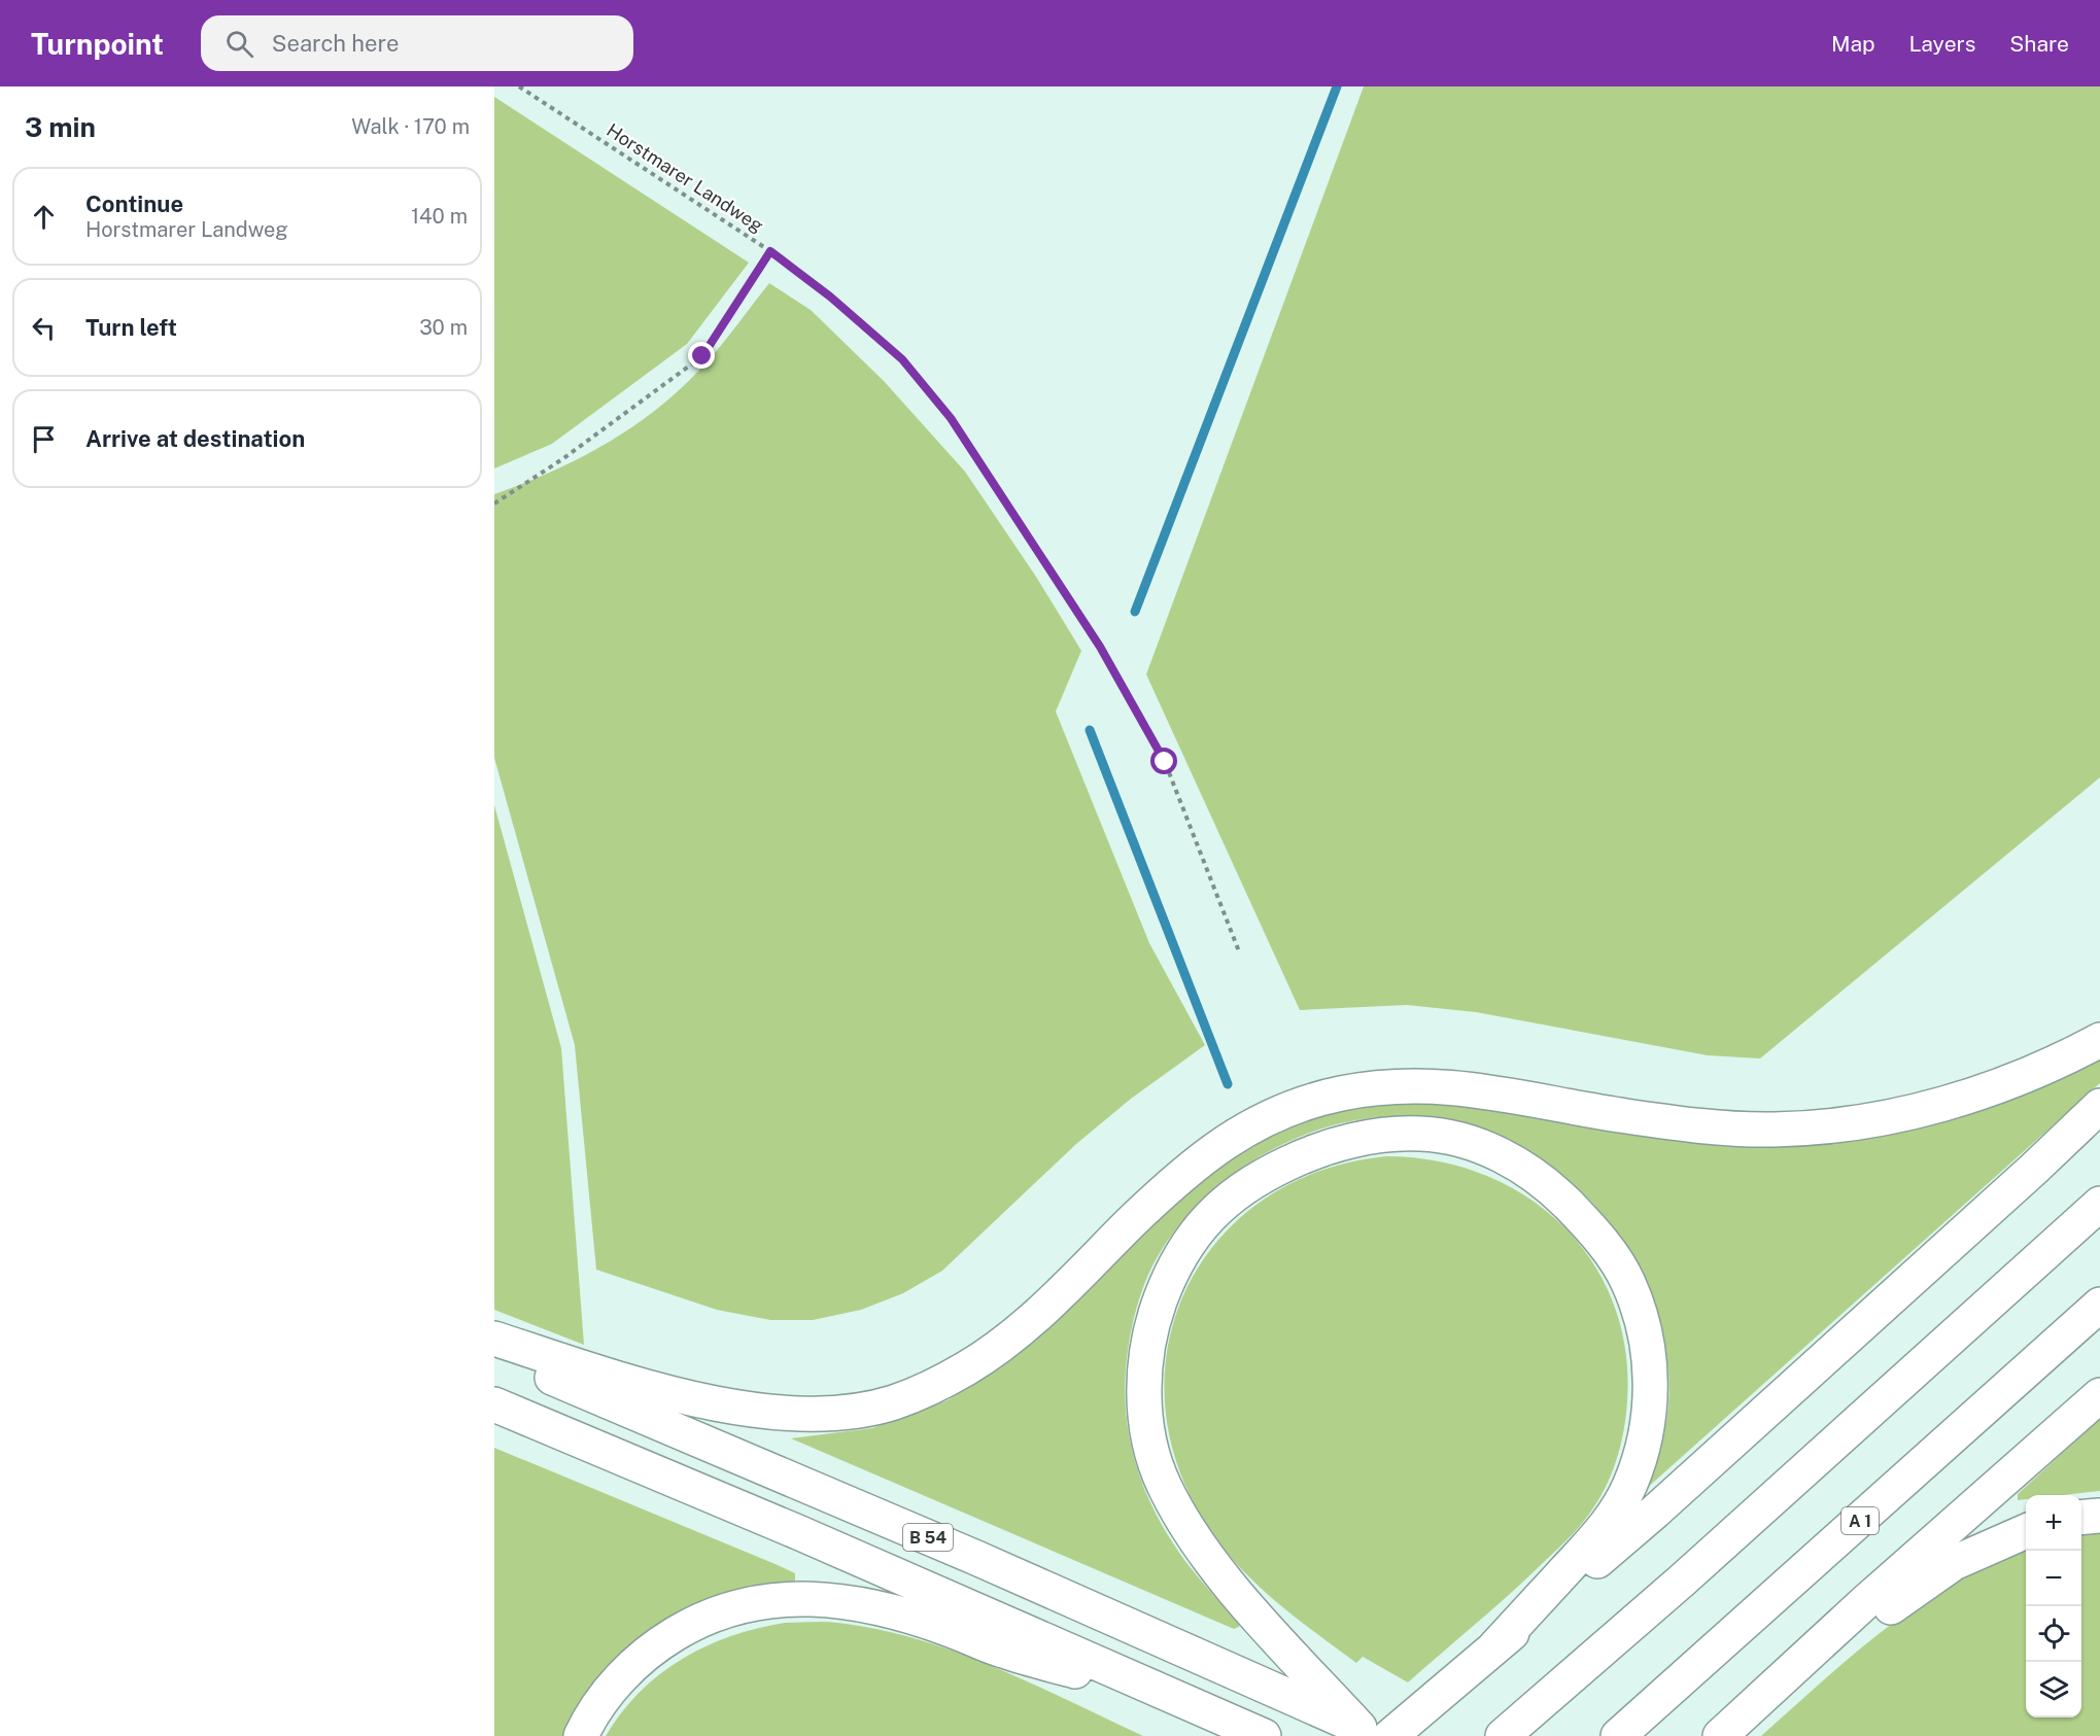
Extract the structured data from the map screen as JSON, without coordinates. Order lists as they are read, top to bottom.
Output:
{
  "streets": {
    "highway": ["A 1", "B 54"],
    "path": ["Horstmarer Landweg"]
  },
  "page": {
    "header": "Turnpoint",
    "search": "Search here",
    "nav": ["Map", "Layers", "Share"],
    "heading": ["3 min", "Walk · 170 m"],
    "list": [
      ["Continue", "Horstmarer Landweg", "140 m"],
      ["Turn left", "30 m"],
      "Arrive at destination"
    ],
    "map_buttons": ["+", "−"]
  }
}
